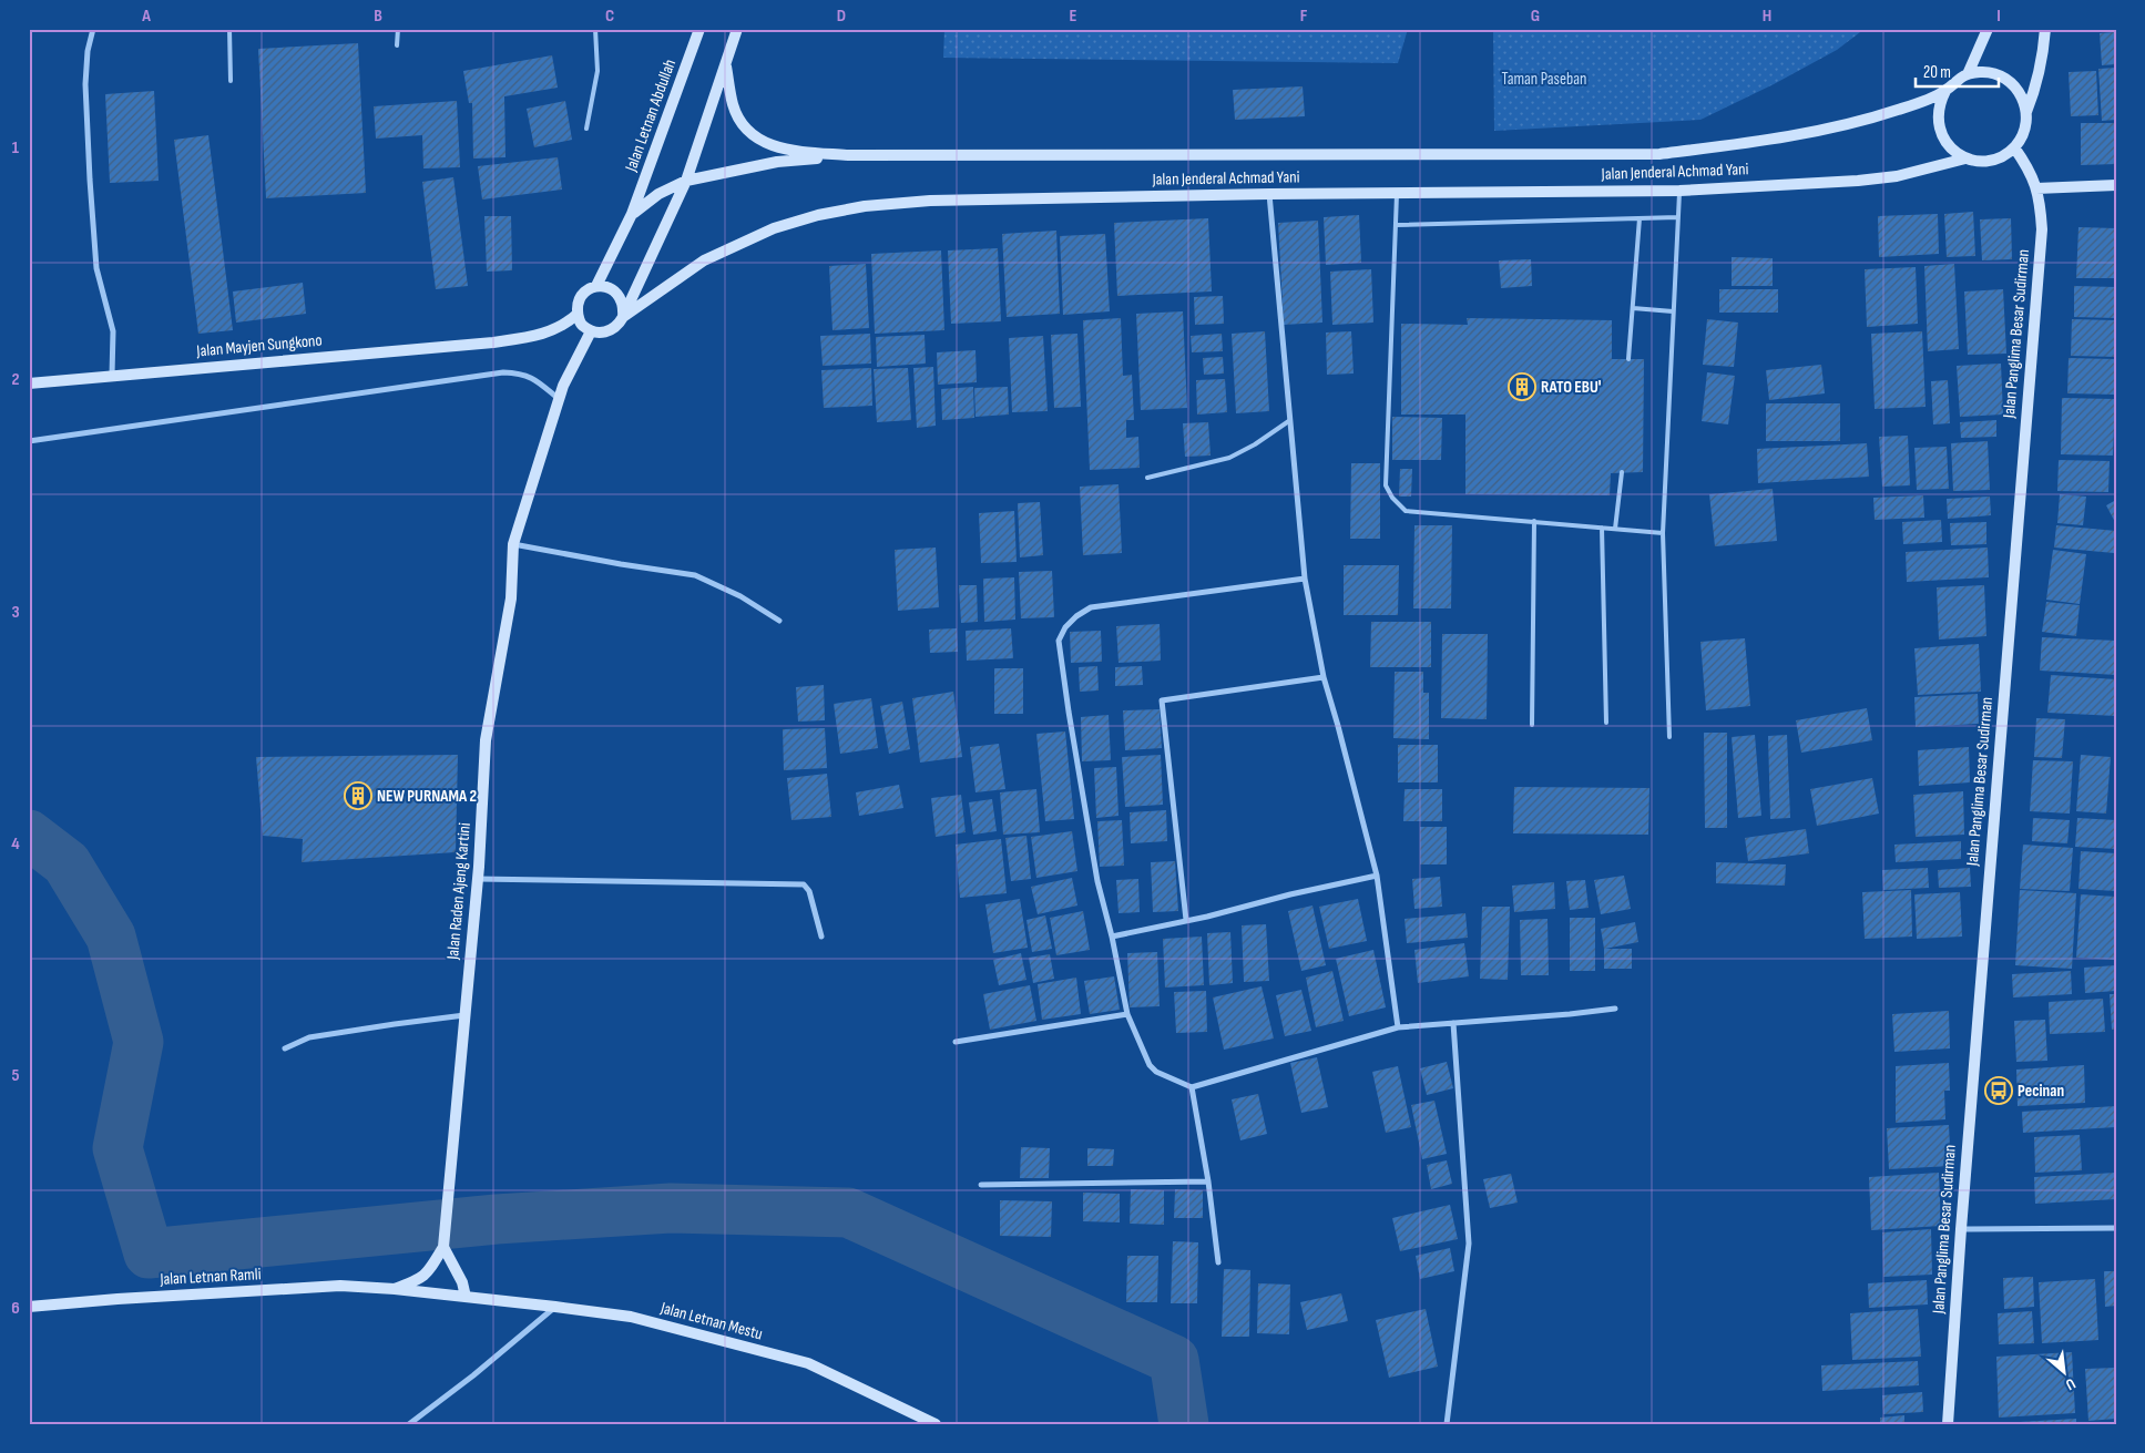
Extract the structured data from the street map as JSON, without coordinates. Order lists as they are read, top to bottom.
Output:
{
  "streets": {
    "street": [
      "Jalan Letnan Abdullah",
      "Jalan Jenderal Achmad Yani",
      "Jalan Panglima Besar Sudirman",
      "Jalan Mayjen Sungkono",
      "Jalan Raden Ajeng Kartini",
      "Jalan Letnan Ramli",
      "Jalan Letnan Mestu"
    ]
  },
  "crossings": [
    ["Jalan Letnan Abdullah", "Jalan Jenderal Achmad Yani"],
    ["Jalan Letnan Abdullah", "Jalan Mayjen Sungkono"],
    ["Jalan Letnan Abdullah", "Jalan Raden Ajeng Kartini"],
    ["Jalan Jenderal Achmad Yani", "Jalan Panglima Besar Sudirman"],
    ["Jalan Jenderal Achmad Yani", "Jalan Mayjen Sungkono"],
    ["Jalan Jenderal Achmad Yani", "Jalan Raden Ajeng Kartini"],
    ["Jalan Mayjen Sungkono", "Jalan Raden Ajeng Kartini"],
    ["Jalan Letnan Ramli", "Jalan Letnan Mestu"]
  ],
  "parks": ["Taman Paseban"],
  "places": {
    "building": ["RATO EBU'", "NEW PURNAMA 2"],
    "bus stop": ["Pecinan"]
  },
  "scale_bar": "20 m",
  "north": "bottom right",
  "grid": {
    "columns": [
      "A",
      "B",
      "C",
      "D",
      "E",
      "F",
      "G",
      "H",
      "I"
    ],
    "rows": [
      "1",
      "2",
      "3",
      "4",
      "5",
      "6"
    ]
  }
}
